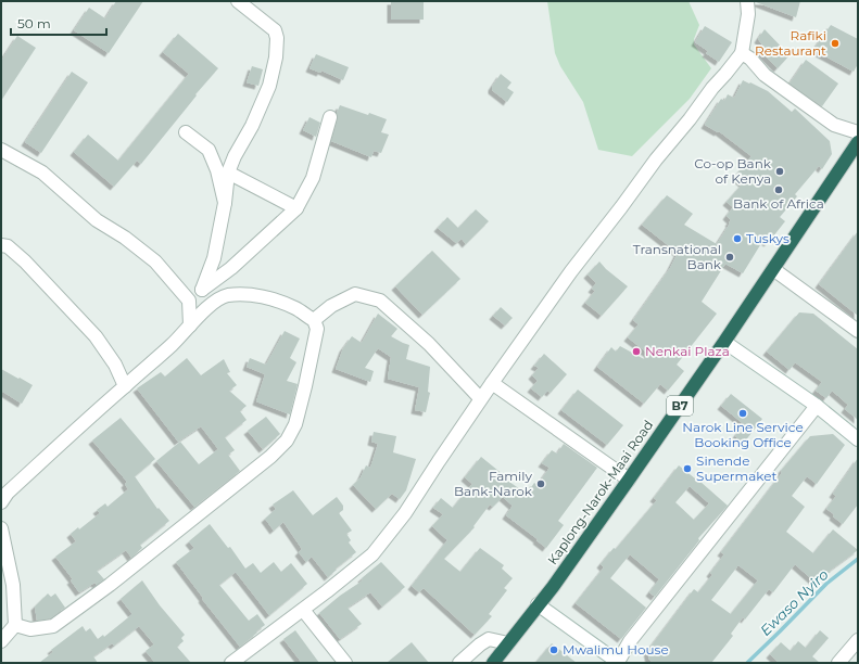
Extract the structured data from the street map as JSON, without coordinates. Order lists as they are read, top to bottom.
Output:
{
  "streets": {
    "highway": ["B7", "Kaplong-Narok-Maai Road"]
  },
  "water": ["Ewaso Nyiro"],
  "places": [
    "Rafiki Restaurant",
    "Co-op Bank of Kenya",
    "Bank of Africa",
    "Tuskys",
    "Transnational Bank",
    "Nenkai Plaza",
    "Narok Line Service Booking Office",
    "Sinende Supermaket",
    "Family Bank-Narok",
    "Mwalimu House"
  ],
  "scale_bar": "50 m"
}
